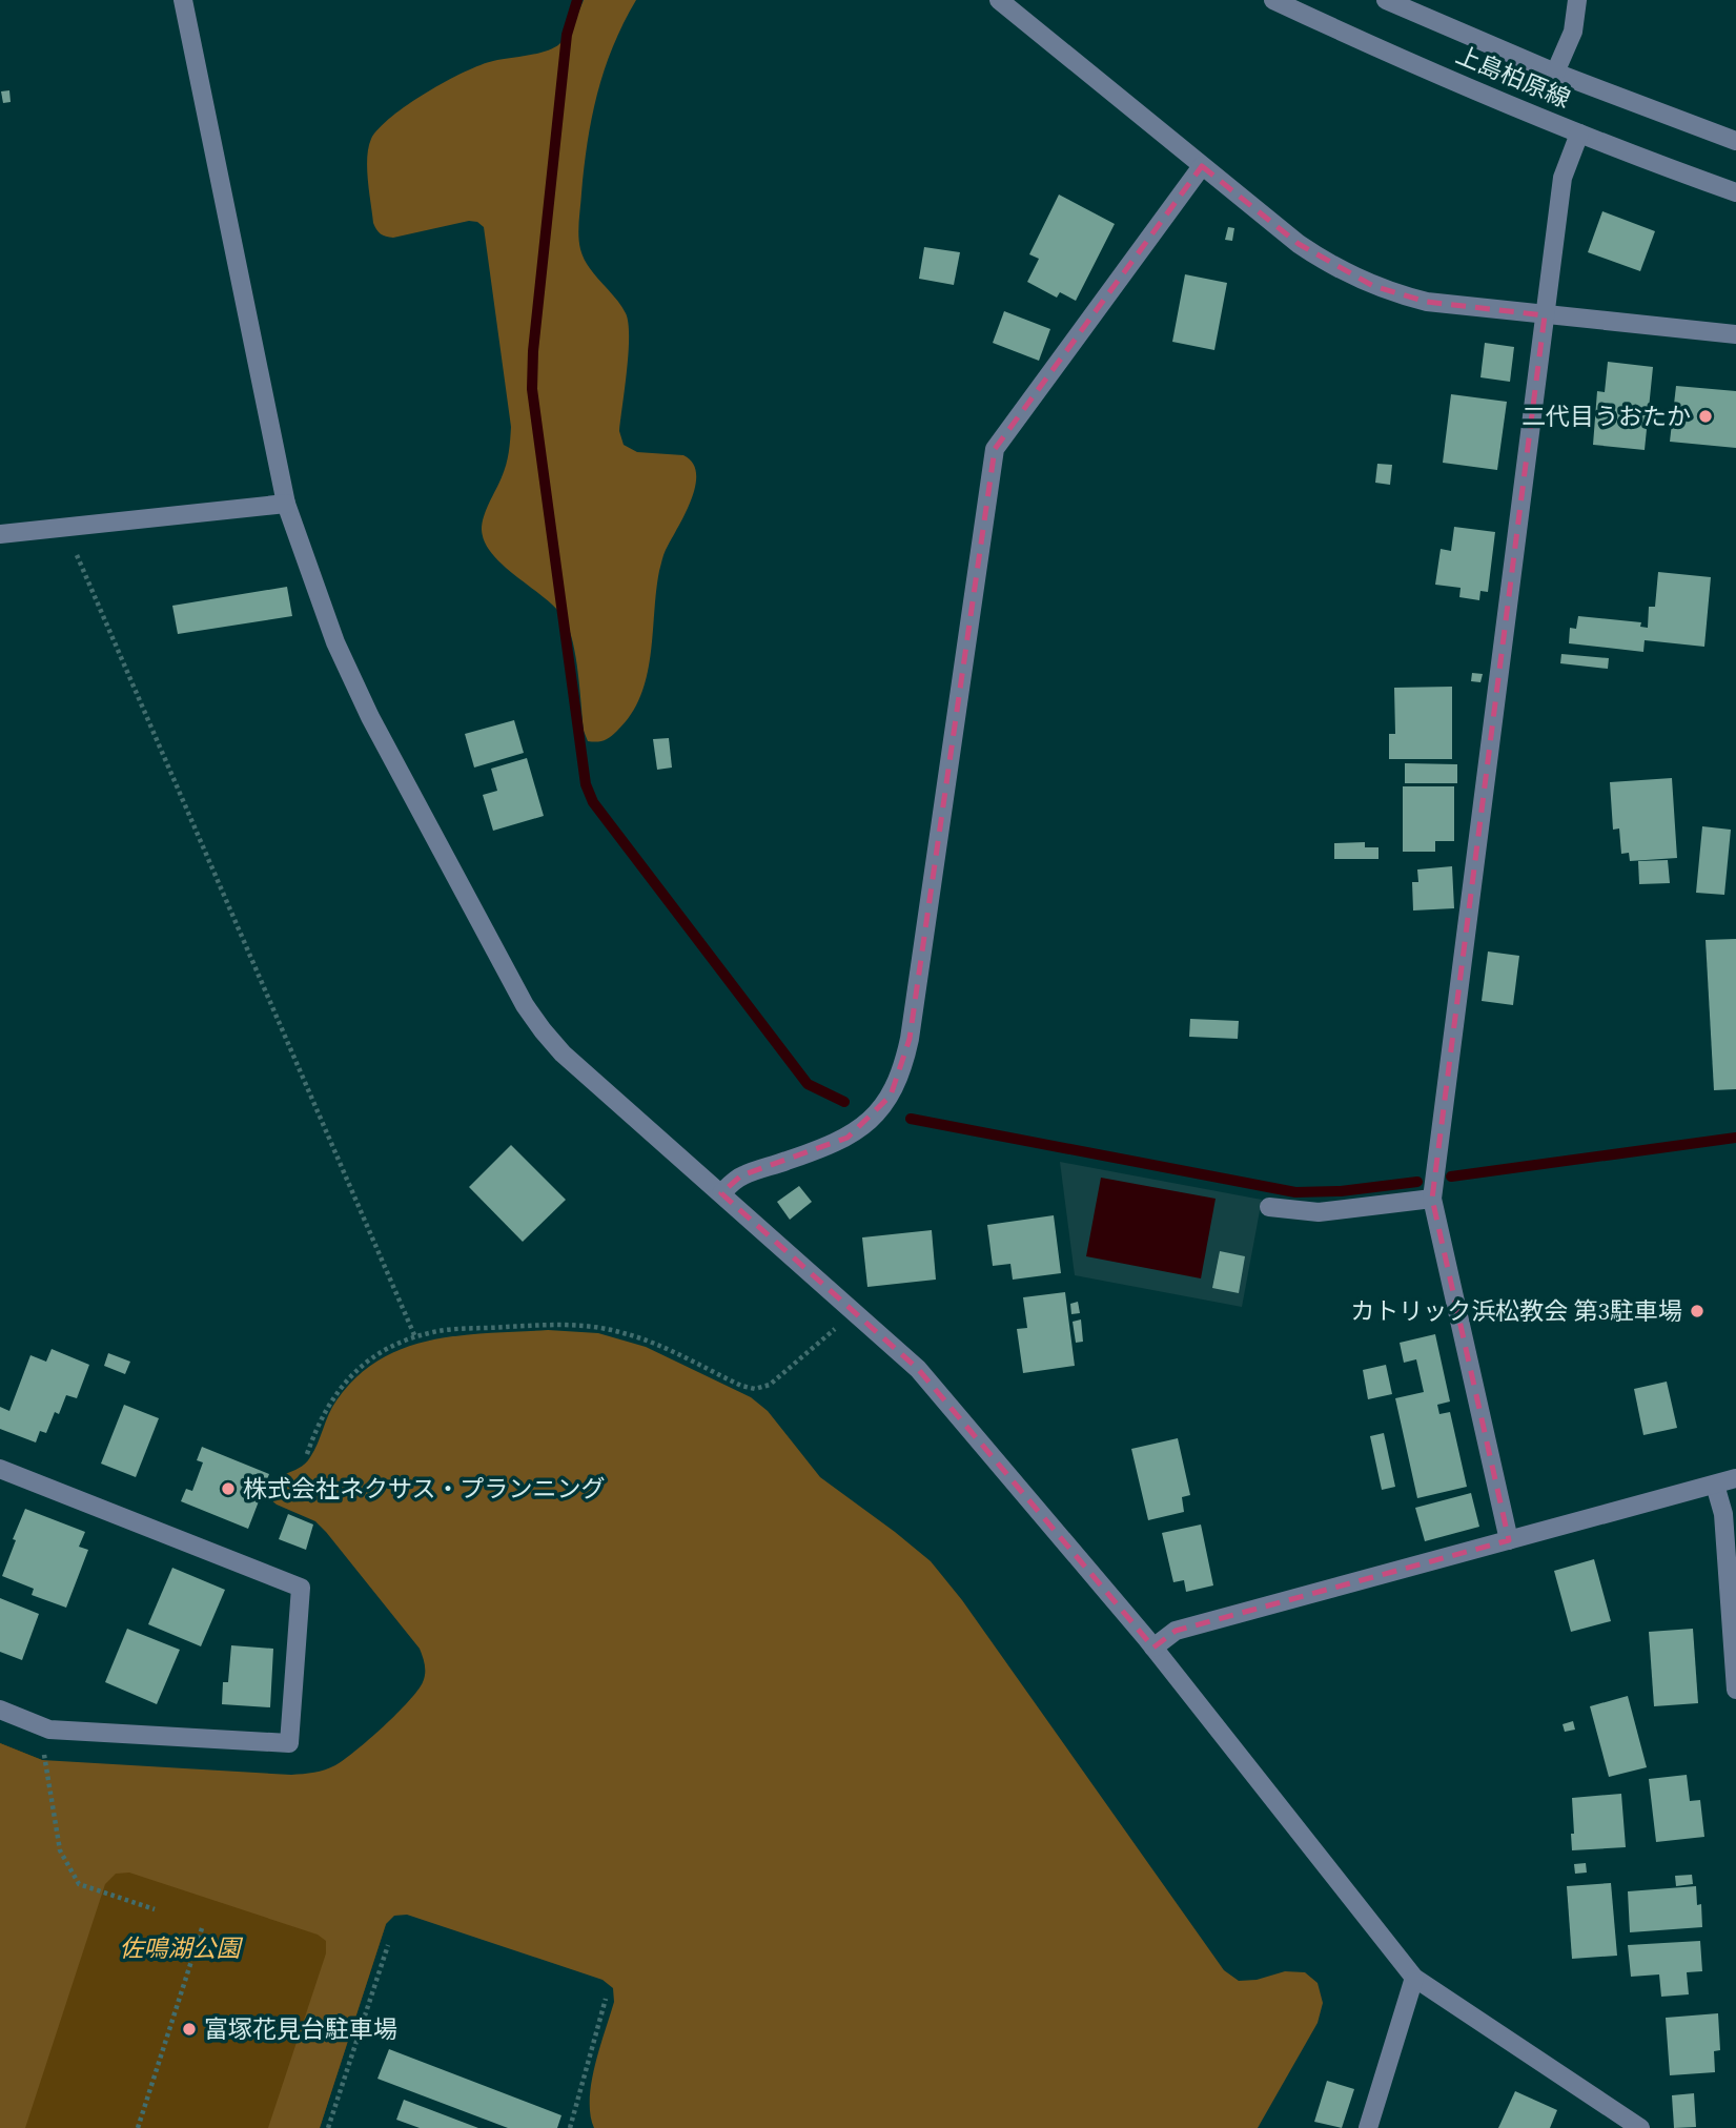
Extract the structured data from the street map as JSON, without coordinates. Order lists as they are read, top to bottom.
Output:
{
  "streets": {
    "street": ["上島柏原線"]
  },
  "parks": ["佐鳴湖公園"],
  "places": [
    "二代目うおたか",
    "カトリック浜松教会 第3駐車場",
    "株式会社ネクサス・プランニング",
    "富塚花見台駐車場"
  ]
}
